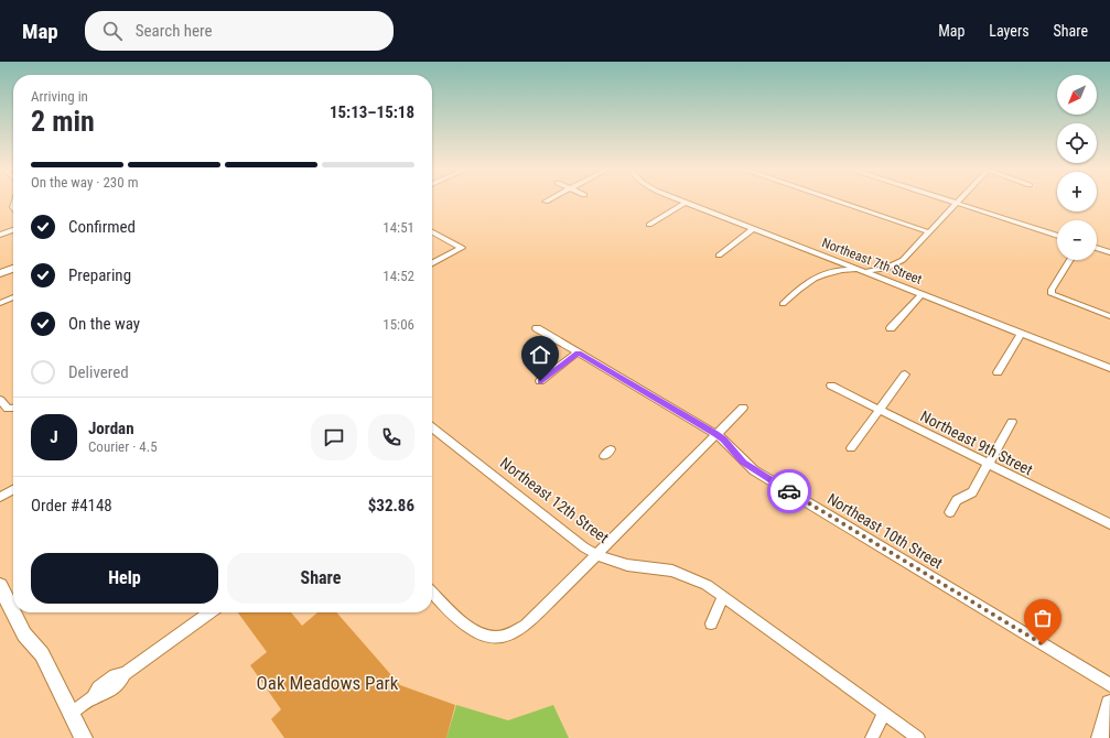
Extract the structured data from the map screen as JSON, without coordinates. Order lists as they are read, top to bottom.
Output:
{
  "streets": {
    "street": [
      "Northeast 7th Street",
      "Northeast 9th Street",
      "Northeast 12th Street",
      "Northeast 10th Street"
    ]
  },
  "parks": ["Oak Meadows Park"],
  "north": "bottom left",
  "page": {
    "header": "Map",
    "search": "Search here",
    "nav": ["Map", "Layers", "Share"],
    "map_buttons": ["+", "−"],
    "heading": ["2 min", "Arriving in", "15:13–15:18"],
    "panel": [
      "Jordan",
      "Courier · 4.5",
      "Order #4148",
      "$32.86"
    ],
    "bar": "On the way · 230 m",
    "list": [
      ["Confirmed", "14:51"],
      ["Preparing", "14:52"],
      ["On the way", "15:06"],
      "Delivered"
    ],
    "round": "J",
    "buttons": ["Help", "Share"]
  }
}
